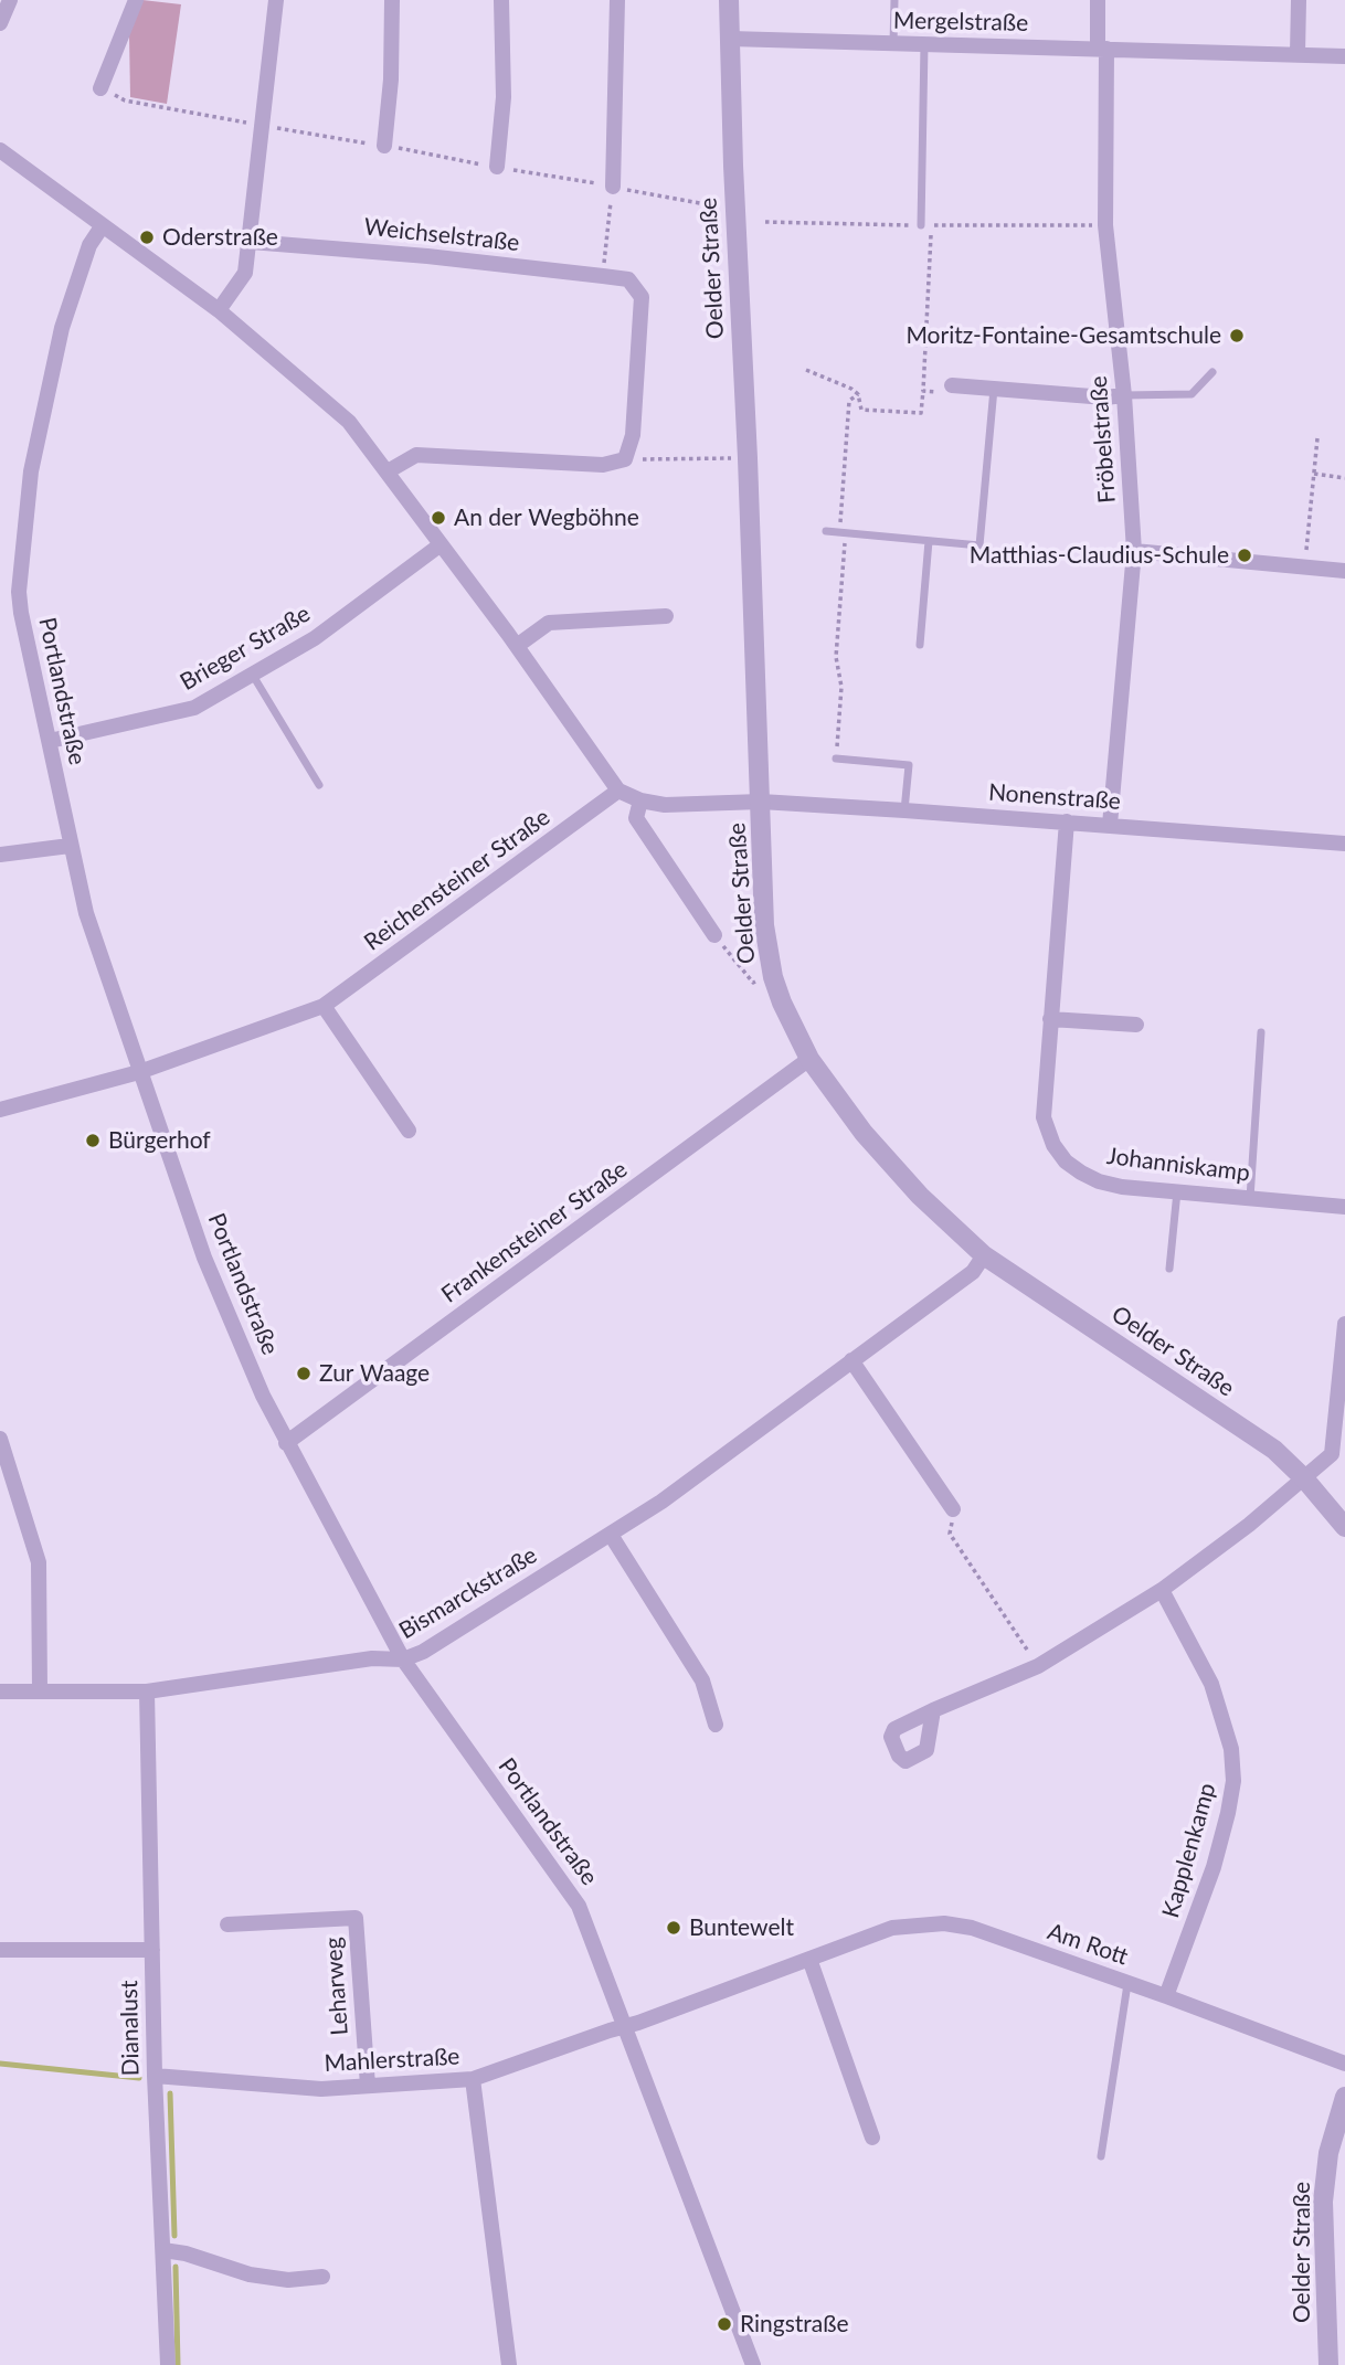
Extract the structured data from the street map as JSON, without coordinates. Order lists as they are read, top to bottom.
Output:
{
  "streets": {
    "street": [
      "Mergelstraße",
      "Weichselstraße",
      "Oelder Straße",
      "Fröbelstraße",
      "Brieger Straße",
      "Portlandstraße",
      "Nonenstraße",
      "Reichensteiner Straße",
      "Johanniskamp",
      "Frankensteiner Straße",
      "Bismarckstraße",
      "Kapplenkamp",
      "Am Rott",
      "Leharweg",
      "Dianalust",
      "Mahlerstraße"
    ]
  },
  "crossings": [
    ["Mergelstraße", "Oelder Straße"],
    ["Mergelstraße", "Fröbelstraße"],
    ["Oelder Straße", "Nonenstraße"],
    ["Oelder Straße", "Frankensteiner Straße"],
    ["Oelder Straße", "Bismarckstraße"],
    ["Fröbelstraße", "Nonenstraße"],
    ["Brieger Straße", "Portlandstraße"],
    ["Portlandstraße", "Reichensteiner Straße"],
    ["Portlandstraße", "Frankensteiner Straße"],
    ["Portlandstraße", "Bismarckstraße"],
    ["Portlandstraße", "Am Rott"],
    ["Portlandstraße", "Mahlerstraße"],
    ["Nonenstraße", "Johanniskamp"],
    ["Bismarckstraße", "Dianalust"],
    ["Kapplenkamp", "Am Rott"],
    ["Am Rott", "Mahlerstraße"],
    ["Leharweg", "Mahlerstraße"],
    ["Dianalust", "Mahlerstraße"]
  ],
  "places": [
    "Oderstraße",
    "Moritz-Fontaine-Gesamtschule",
    "An der Wegböhne",
    "Matthias-Claudius-Schule",
    "Bürgerhof",
    "Zur Waage",
    "Buntewelt",
    "Ringstraße"
  ]
}
